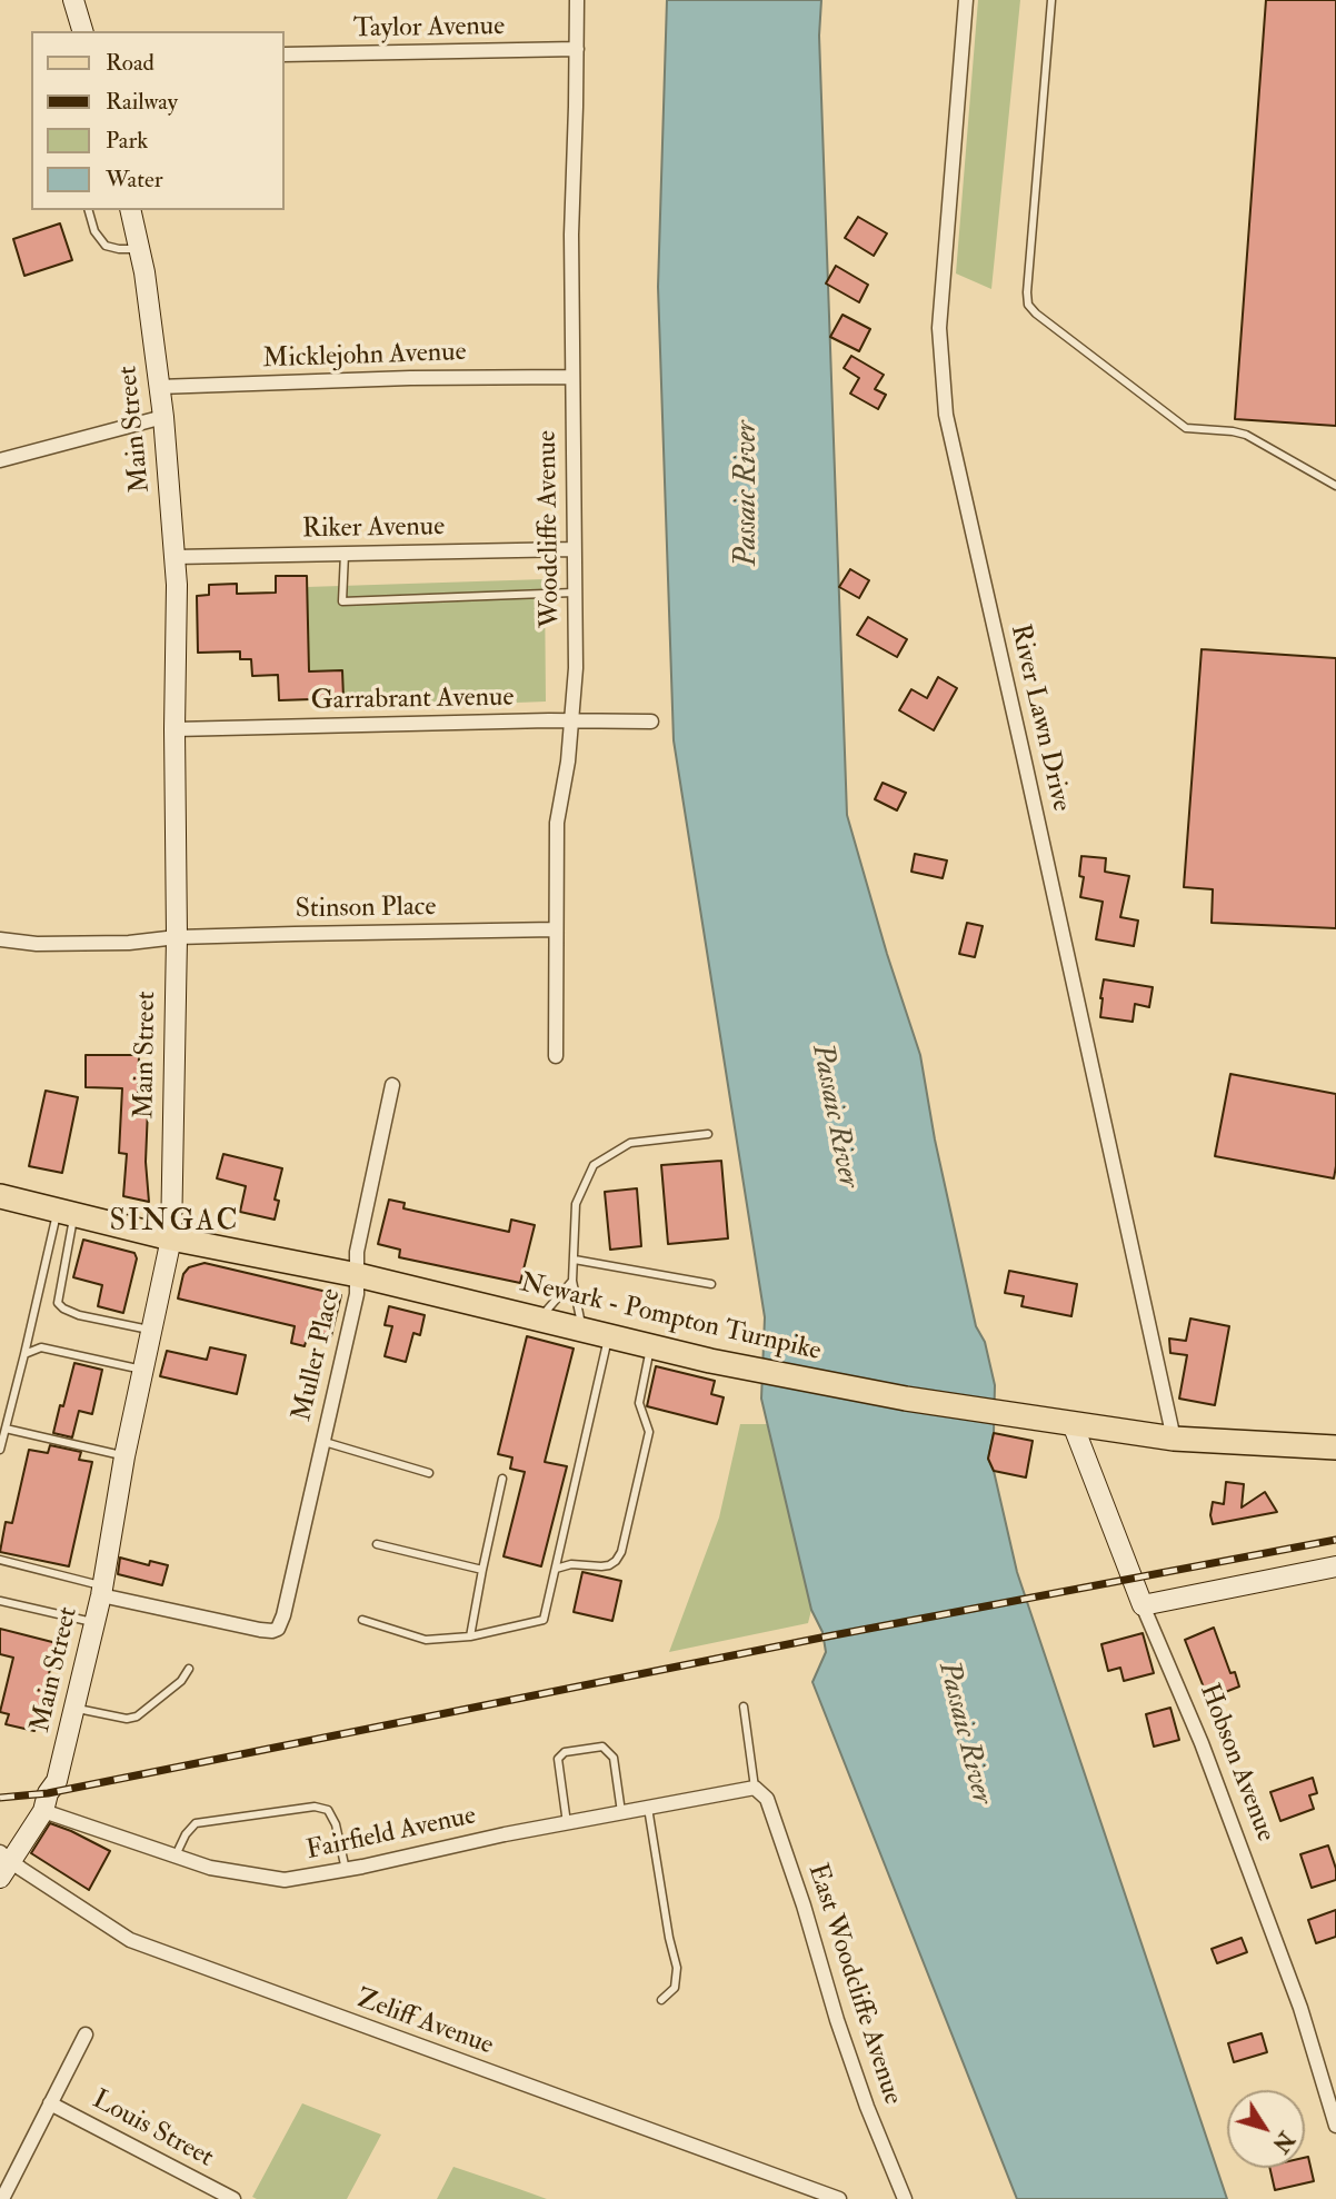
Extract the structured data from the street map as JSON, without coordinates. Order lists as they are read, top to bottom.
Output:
{
  "streets": {
    "main road": ["Main Street", "Newark - Pompton Turnpike", "Hobson Avenue"],
    "street": [
      "Taylor Avenue",
      "Micklejohn Avenue",
      "Riker Avenue",
      "Woodcliffe Avenue",
      "Garrabrant Avenue",
      "River Lawn Drive",
      "Stinson Place",
      "Muller Place",
      "Fairfield Avenue",
      "East Woodcliffe Avenue",
      "Zeliff Avenue",
      "Louis Street"
    ]
  },
  "crossings": [
    ["Taylor Avenue", "Woodcliffe Avenue"],
    ["Micklejohn Avenue", "Main Street"],
    ["Micklejohn Avenue", "Woodcliffe Avenue"],
    ["Main Street", "Riker Avenue"],
    ["Main Street", "Garrabrant Avenue"],
    ["Main Street", "Stinson Place"],
    ["Main Street", "Newark - Pompton Turnpike"],
    ["Main Street", "Muller Place"],
    ["Main Street", "Fairfield Avenue"],
    ["Main Street", "Zeliff Avenue"],
    ["Riker Avenue", "Woodcliffe Avenue"],
    ["Woodcliffe Avenue", "Garrabrant Avenue"],
    ["Woodcliffe Avenue", "Stinson Place"],
    ["River Lawn Drive", "Newark - Pompton Turnpike"],
    ["Newark - Pompton Turnpike", "Muller Place"],
    ["Newark - Pompton Turnpike", "Hobson Avenue"],
    ["Fairfield Avenue", "East Woodcliffe Avenue"]
  ],
  "districts": ["SINGAC"],
  "water": ["Passaic River"],
  "legend": [
    "Road",
    "Railway",
    "Park",
    "Water"
  ],
  "north": "bottom right"
}
